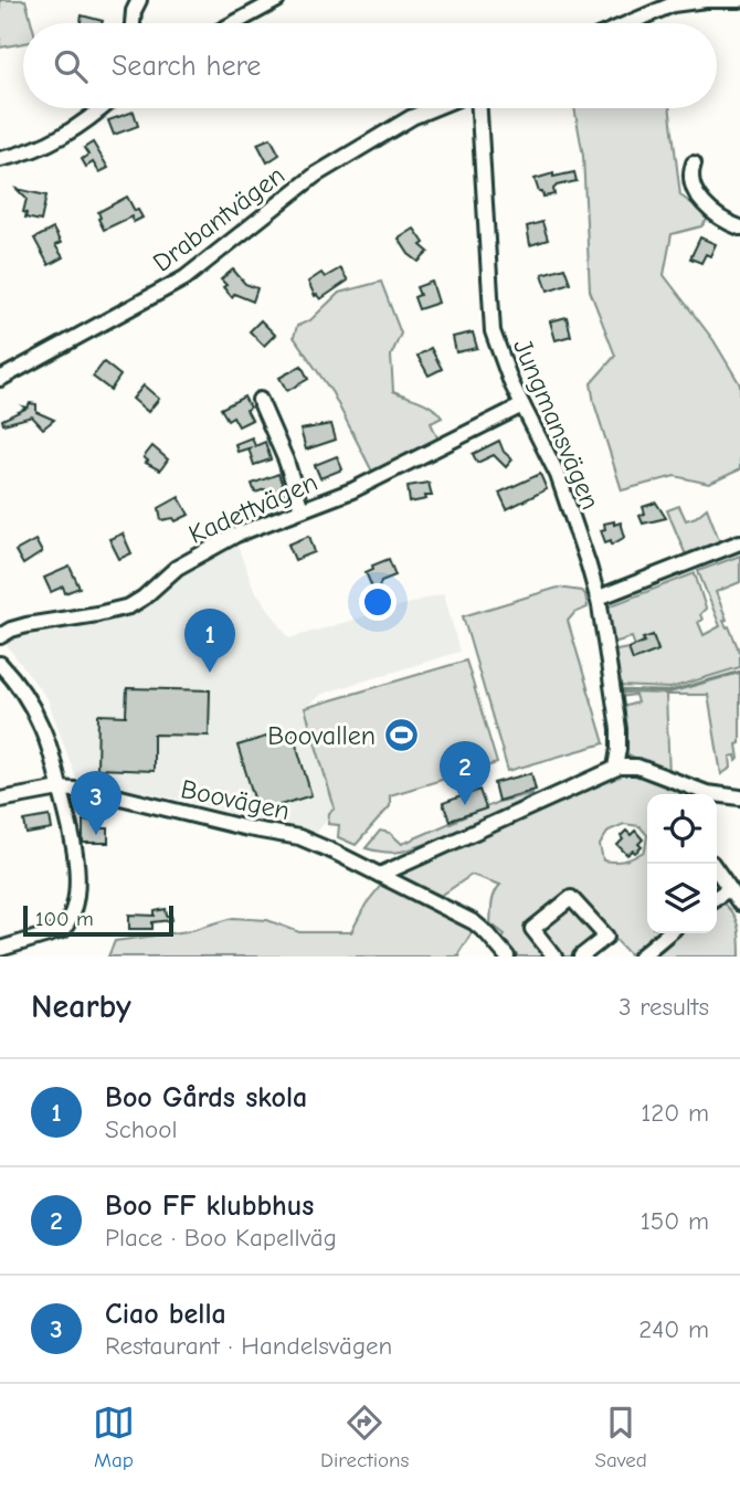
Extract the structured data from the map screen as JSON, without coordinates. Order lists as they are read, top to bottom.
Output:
{
  "streets": {
    "street": [
      "Drabantvägen",
      "Jungmansvägen",
      "Kadettvägen",
      "Boovägen"
    ]
  },
  "crossings": [
    ["Jungmansvägen", "Kadettvägen"]
  ],
  "places": {
    "sports": ["Boovallen"]
  },
  "scale_bar": "100 m",
  "page": {
    "search": "Search here",
    "pins": ["1", "2", "3"],
    "scale": "100 m",
    "heading": ["Nearby", "3 results"],
    "list": [
      {
        "mark": "1",
        "name": "Boo Gårds skola",
        "note": "School",
        "value": "120 m"
      },
      {
        "mark": "2",
        "name": "Boo FF klubbhus",
        "note": "Place · Boo Kapellväg",
        "value": "150 m"
      },
      {
        "mark": "3",
        "name": "Ciao bella",
        "note": "Restaurant · Handelsvägen",
        "value": "240 m"
      }
    ],
    "nav": ["Map", "Directions", "Saved"]
  }
}
